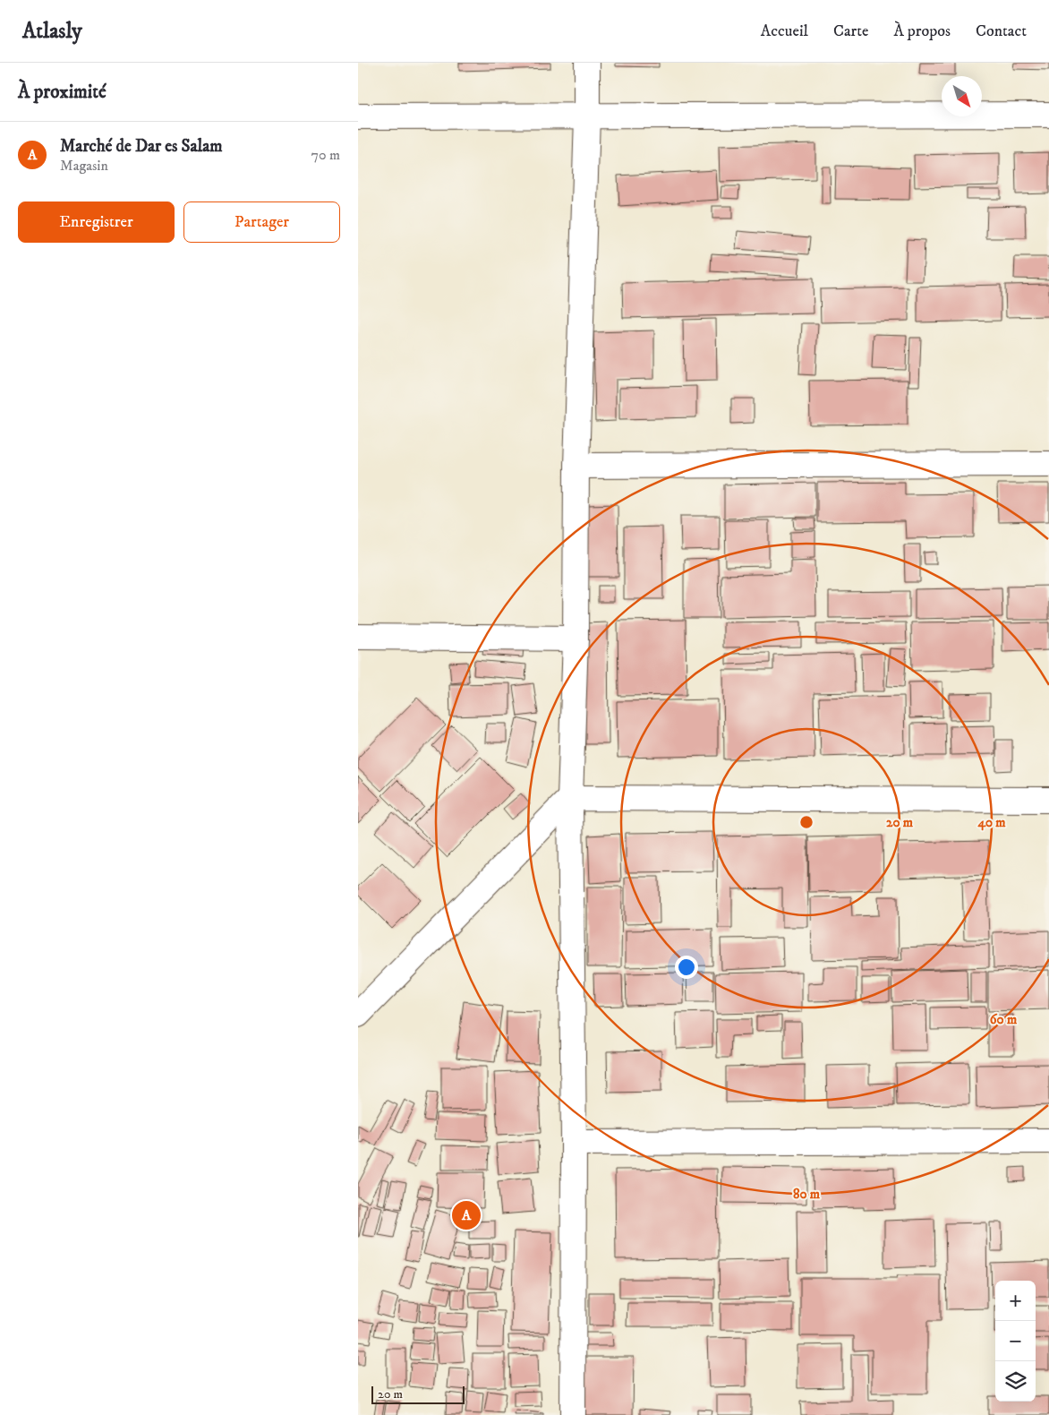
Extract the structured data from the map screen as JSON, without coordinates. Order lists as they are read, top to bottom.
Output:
{
  "scale_bar": "20 m",
  "north": "bottom right",
  "page": {
    "header": "Atlasly",
    "nav": [
      "Accueil",
      "Carte",
      "À propos",
      "Contact"
    ],
    "heading": "À proximité",
    "list": [
      {
        "mark": "A",
        "name": "Marché de Dar es Salam",
        "note": "Magasin",
        "value": "70 m"
      }
    ],
    "buttons": ["Enregistrer", "Partager"],
    "pins": "A",
    "map_buttons": ["+", "−"],
    "scale": "20 m"
  },
  "rings": [
    "20 m",
    "40 m",
    "60 m",
    "80 m"
  ]
}
